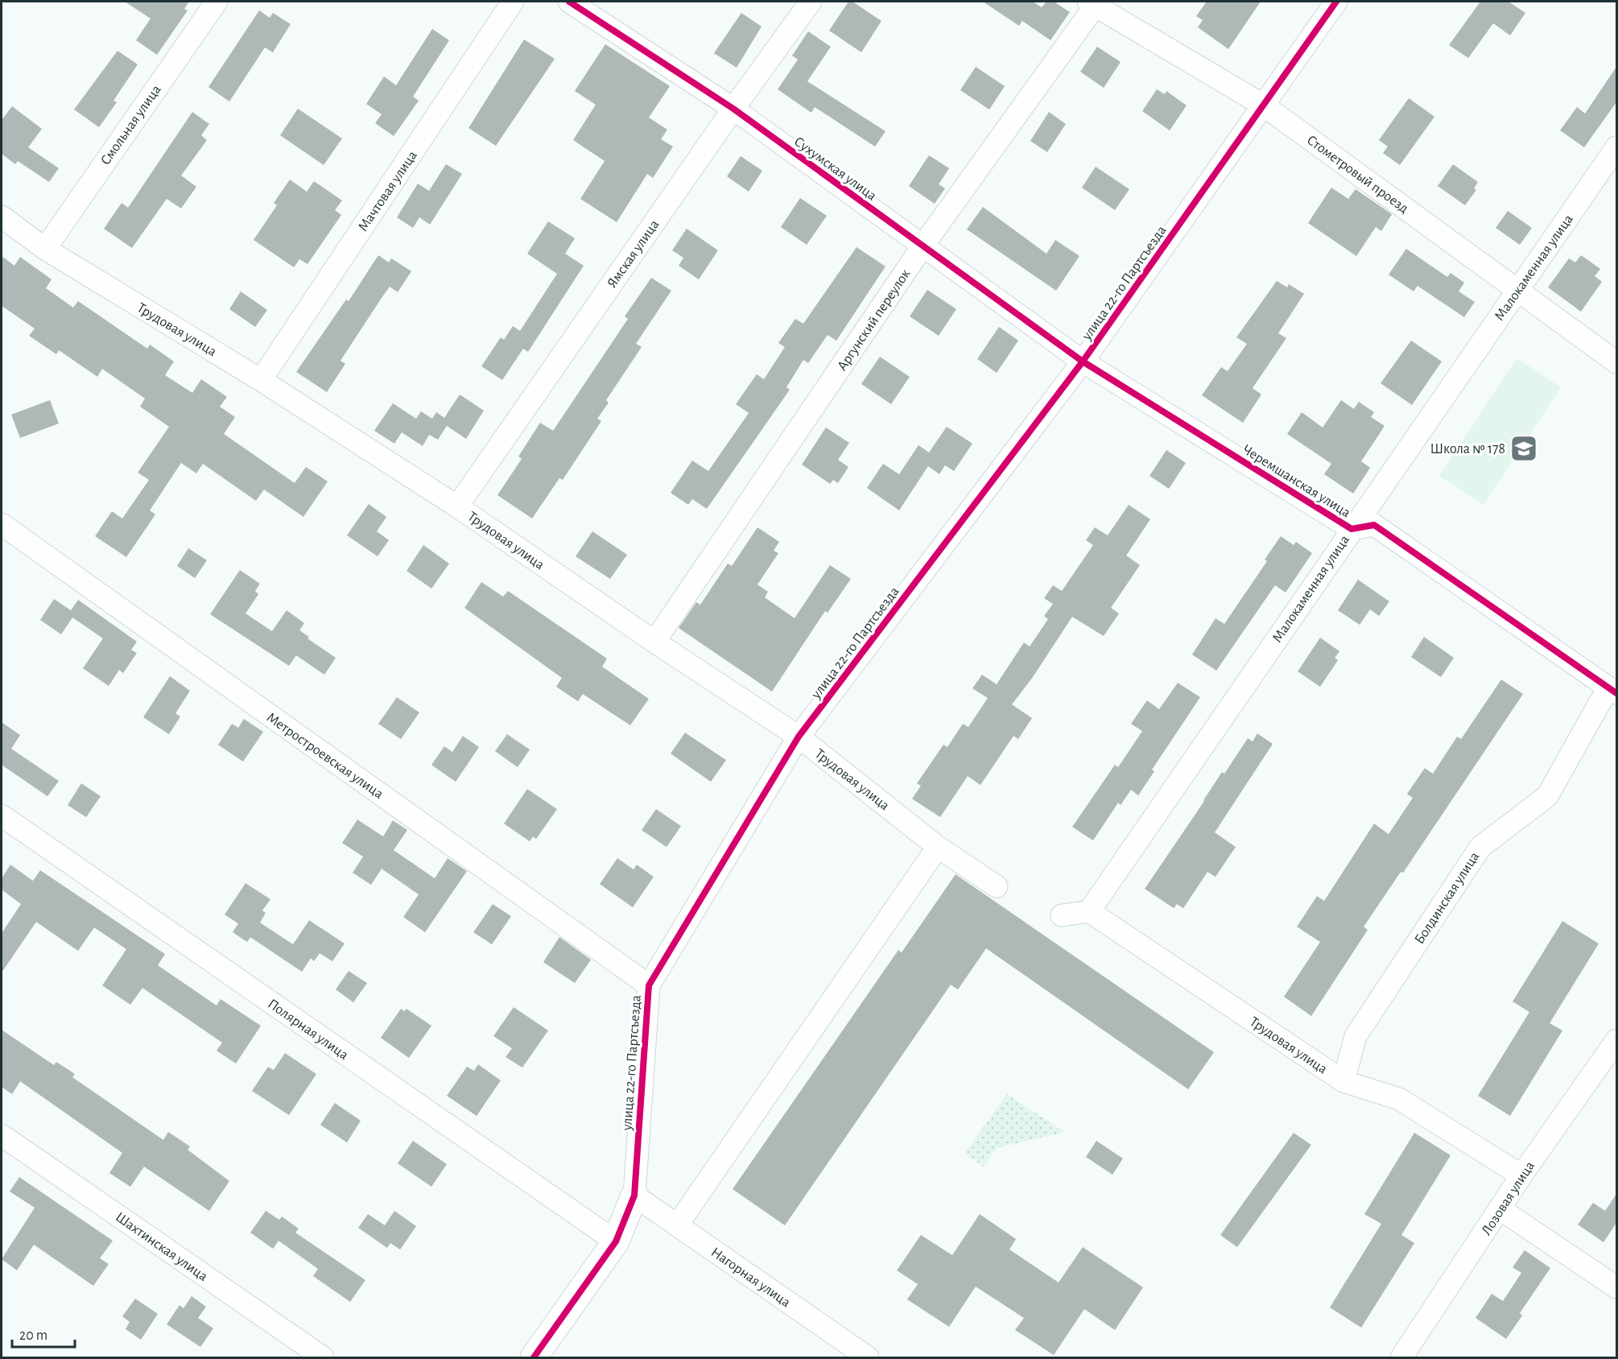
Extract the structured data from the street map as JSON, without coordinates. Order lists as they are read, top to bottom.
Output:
{
  "streets": {
    "street": [
      "Смольная улица",
      "Сухумская улица",
      "Стометровый проезд",
      "Мачтовая улица",
      "Ямская улица",
      "Малокаменная улица",
      "улица 22-го Партсъезда",
      "Аргунский переулок",
      "Трудовая улица",
      "Черемшанская улица",
      "Метростроевская улица",
      "Болдинская улица",
      "Полярная улица",
      "Лозовая улица",
      "Шахтинская улица",
      "Нагорная улица"
    ]
  },
  "crossings": [
    ["Смольная улица", "Трудовая улица"],
    ["Сухумская улица", "Ямская улица"],
    ["Сухумская улица", "улица 22-го Партсъезда"],
    ["Сухумская улица", "Аргунский переулок"],
    ["Сухумская улица", "Черемшанская улица"],
    ["Стометровый проезд", "Малокаменная улица"],
    ["Стометровый проезд", "улица 22-го Партсъезда"],
    ["Стометровый проезд", "Аргунский переулок"],
    ["Мачтовая улица", "Трудовая улица"],
    ["Ямская улица", "Трудовая улица"],
    ["Малокаменная улица", "Трудовая улица"],
    ["Малокаменная улица", "Черемшанская улица"],
    ["улица 22-го Партсъезда", "Трудовая улица"],
    ["улица 22-го Партсъезда", "Черемшанская улица"],
    ["улица 22-го Партсъезда", "Метростроевская улица"],
    ["улица 22-го Партсъезда", "Полярная улица"],
    ["улица 22-го Партсъезда", "Нагорная улица"],
    ["Аргунский переулок", "Трудовая улица"],
    ["Трудовая улица", "Болдинская улица"],
    ["Трудовая улица", "Лозовая улица"],
    ["Черемшанская улица", "Болдинская улица"]
  ],
  "places": {
    "school or university": ["Школа № 178"]
  },
  "scale_bar": "20 m"
}
